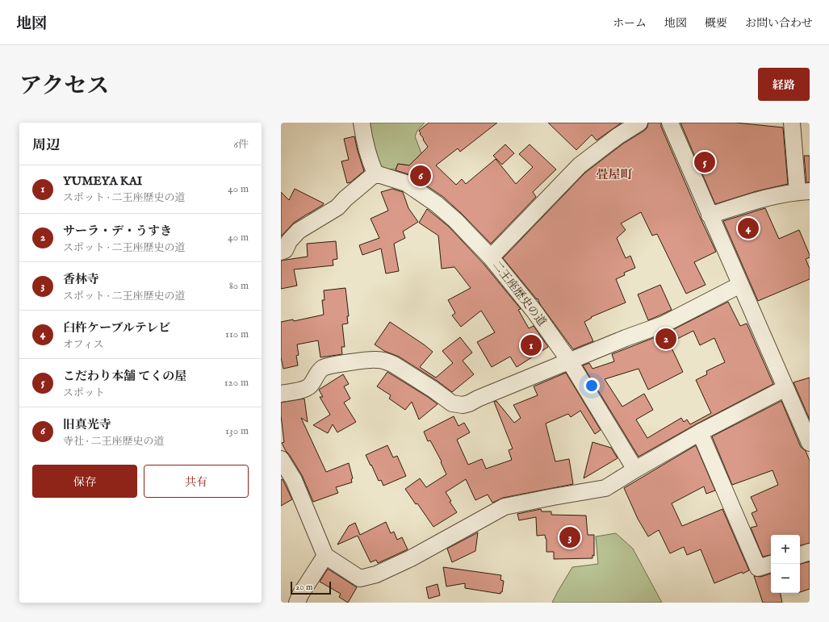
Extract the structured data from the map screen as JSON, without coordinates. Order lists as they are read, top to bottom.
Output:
{
  "streets": {
    "street": ["二王座歴史の道"]
  },
  "districts": ["畳屋町"],
  "scale_bar": "20 m",
  "page": {
    "header": "地図",
    "nav": [
      "ホーム",
      "地図",
      "概要",
      "お問い合わせ"
    ],
    "title": "アクセス",
    "buttons": [
      "経路",
      ["保存", "共有"]
    ],
    "heading": ["周辺", "6件"],
    "pins": [
      "5",
      "6",
      "4",
      "2",
      "1",
      "3"
    ],
    "list": [
      {
        "mark": "1",
        "name": "YUMEYA KAI",
        "note": "スポット · 二王座歴史の道",
        "value": "40 m"
      },
      {
        "mark": "2",
        "name": "サーラ・デ・うすき",
        "note": "スポット · 二王座歴史の道",
        "value": "40 m"
      },
      {
        "mark": "3",
        "name": "香林寺",
        "note": "スポット · 二王座歴史の道",
        "value": "80 m"
      },
      {
        "mark": "4",
        "name": "臼杵ケーブルテレビ",
        "note": "オフィス",
        "value": "110 m"
      },
      {
        "mark": "5",
        "name": "こだわり本舗 てくの屋",
        "note": "スポット",
        "value": "120 m"
      },
      {
        "mark": "6",
        "name": "旧真光寺",
        "note": "寺社 · 二王座歴史の道",
        "value": "130 m"
      }
    ],
    "map_buttons": ["+", "−"],
    "scale": "20 m"
  }
}
